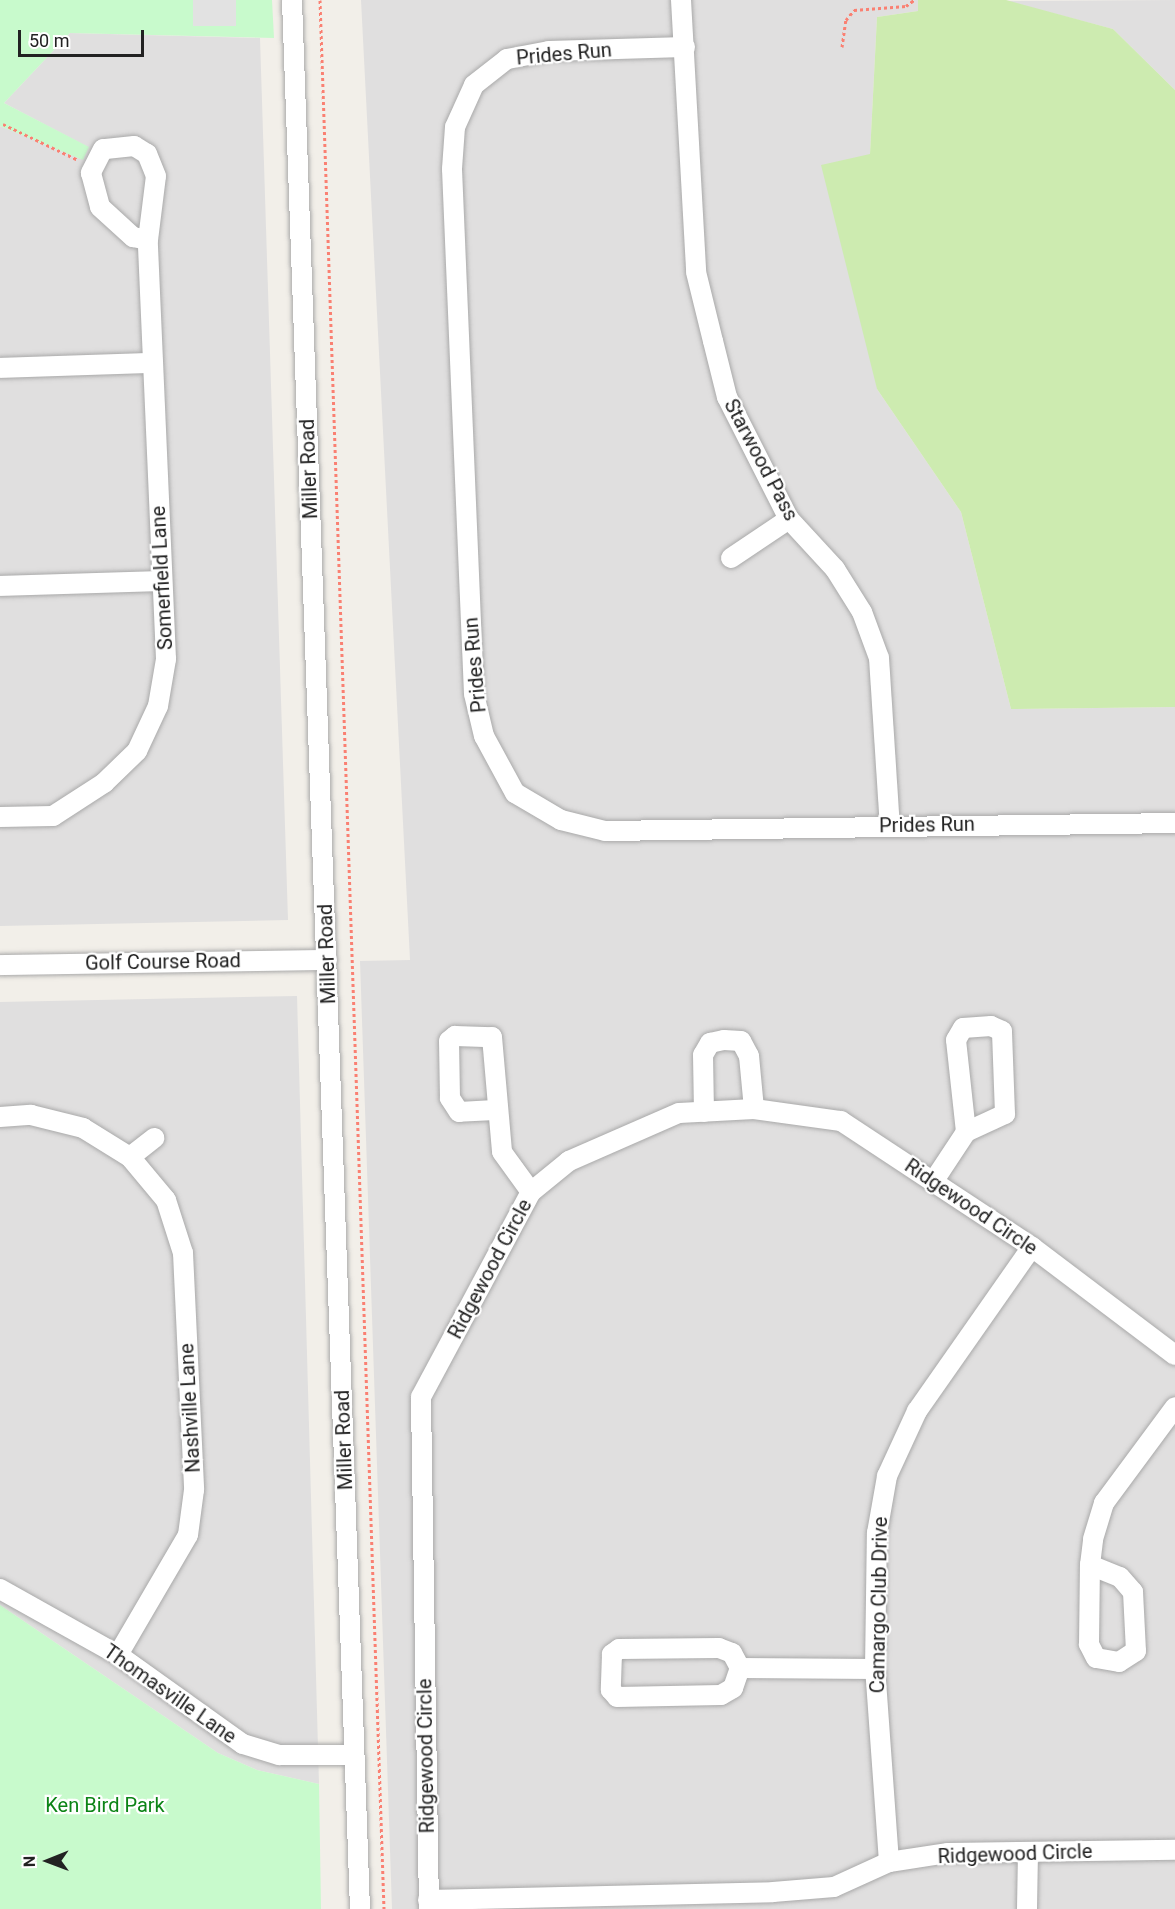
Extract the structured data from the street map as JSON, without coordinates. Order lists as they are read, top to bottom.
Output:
{
  "streets": {
    "street": [
      "Prides Run",
      "Starwood Pass",
      "Miller Road",
      "Somerfield Lane",
      "Golf Course Road",
      "Ridgewood Circle",
      "Nashville Lane",
      "Camargo Club Drive",
      "Thomasville Lane"
    ]
  },
  "crossings": [
    ["Prides Run", "Starwood Pass"],
    ["Miller Road", "Golf Course Road"],
    ["Miller Road", "Thomasville Lane"],
    ["Ridgewood Circle", "Camargo Club Drive"],
    ["Nashville Lane", "Thomasville Lane"]
  ],
  "parks": ["Ken Bird Park"],
  "scale_bar": "50 m",
  "north": "left"
}
